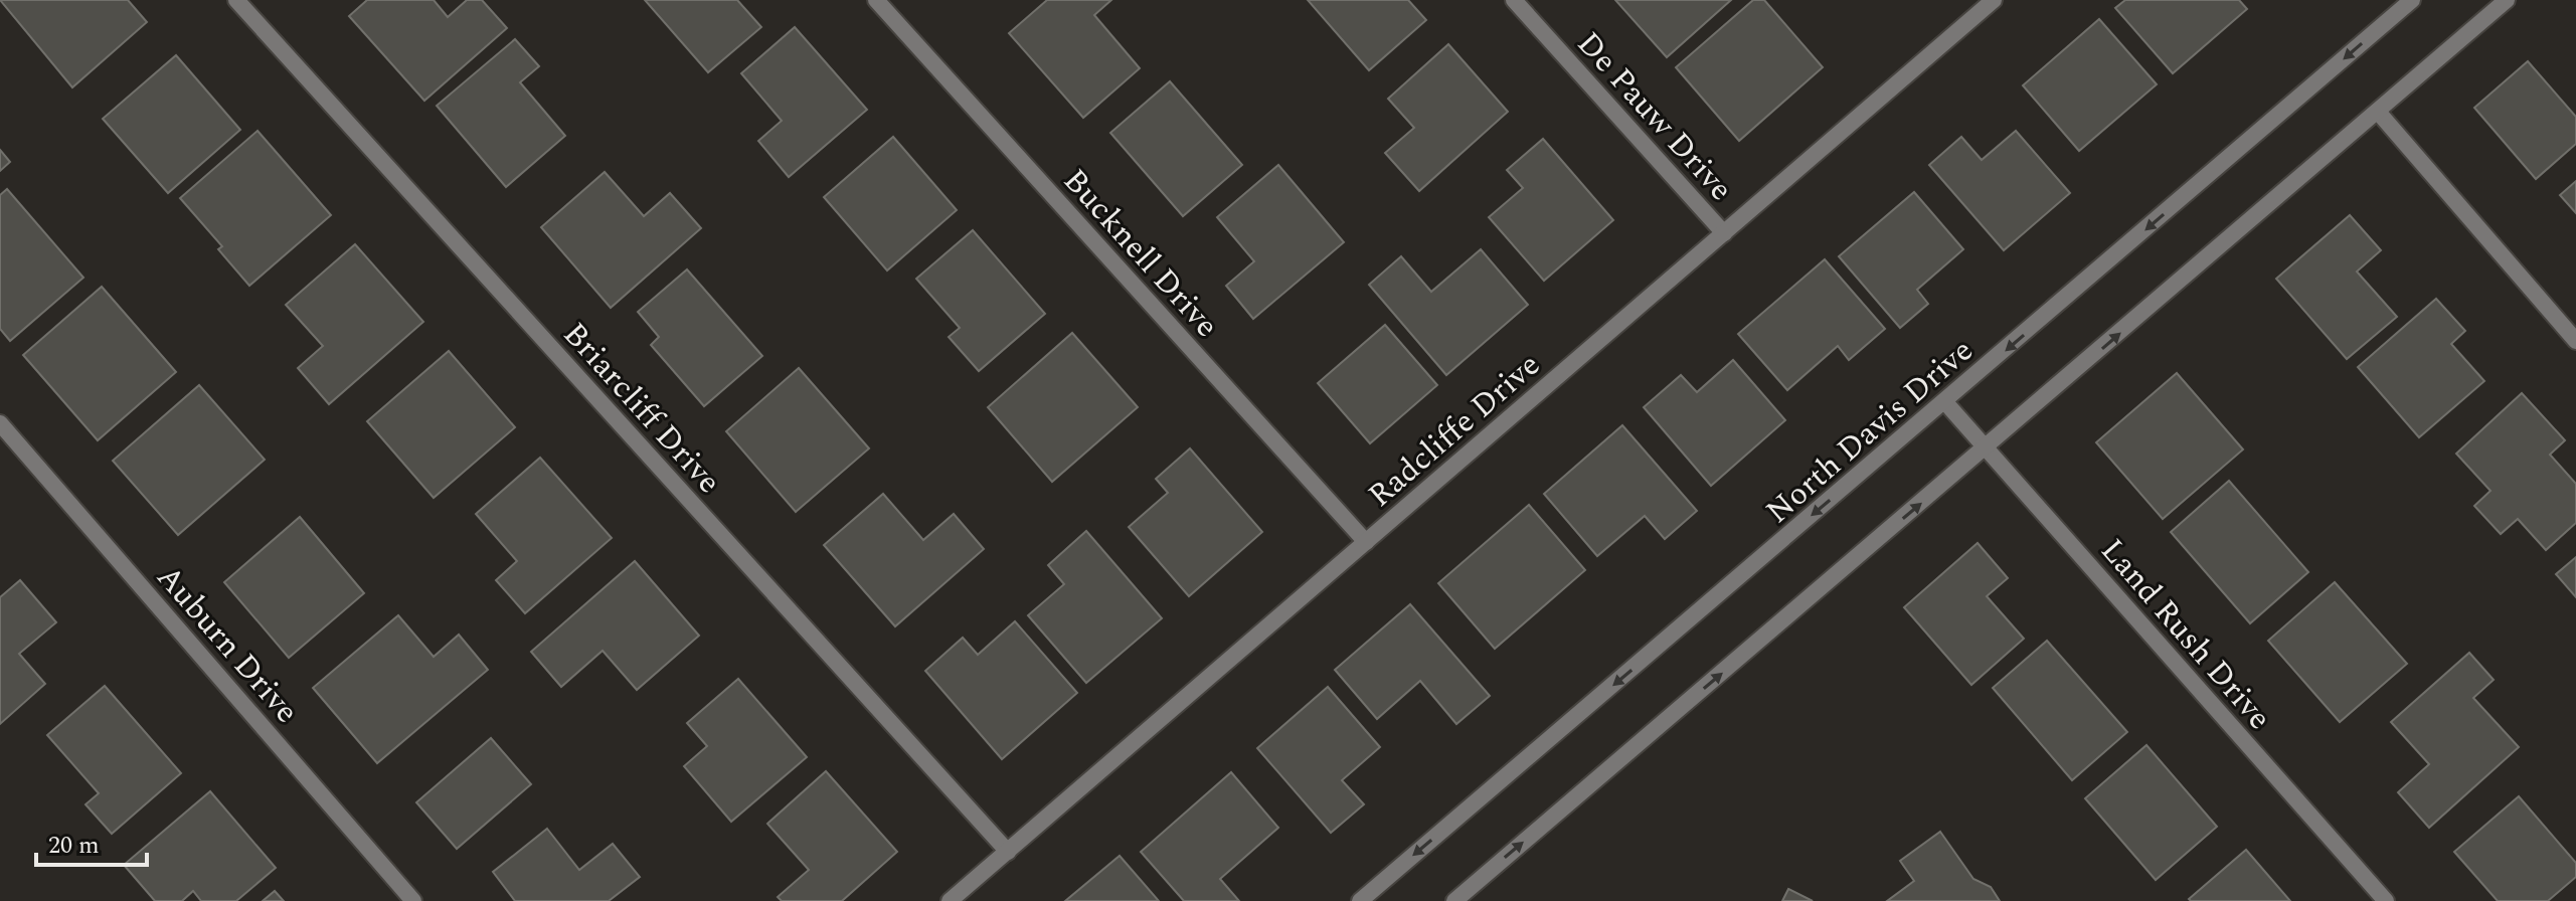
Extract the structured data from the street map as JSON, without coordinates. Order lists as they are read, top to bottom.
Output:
{
  "streets": {
    "street": [
      "De Pauw Drive",
      "Bucknell Drive",
      "Briarcliff Drive",
      "Radcliffe Drive",
      "North Davis Drive",
      "Land Rush Drive",
      "Auburn Drive"
    ]
  },
  "crossings": [
    ["De Pauw Drive", "Radcliffe Drive"],
    ["Bucknell Drive", "Radcliffe Drive"],
    ["Briarcliff Drive", "Radcliffe Drive"],
    ["North Davis Drive", "Land Rush Drive"]
  ],
  "scale_bar": "20 m"
}
